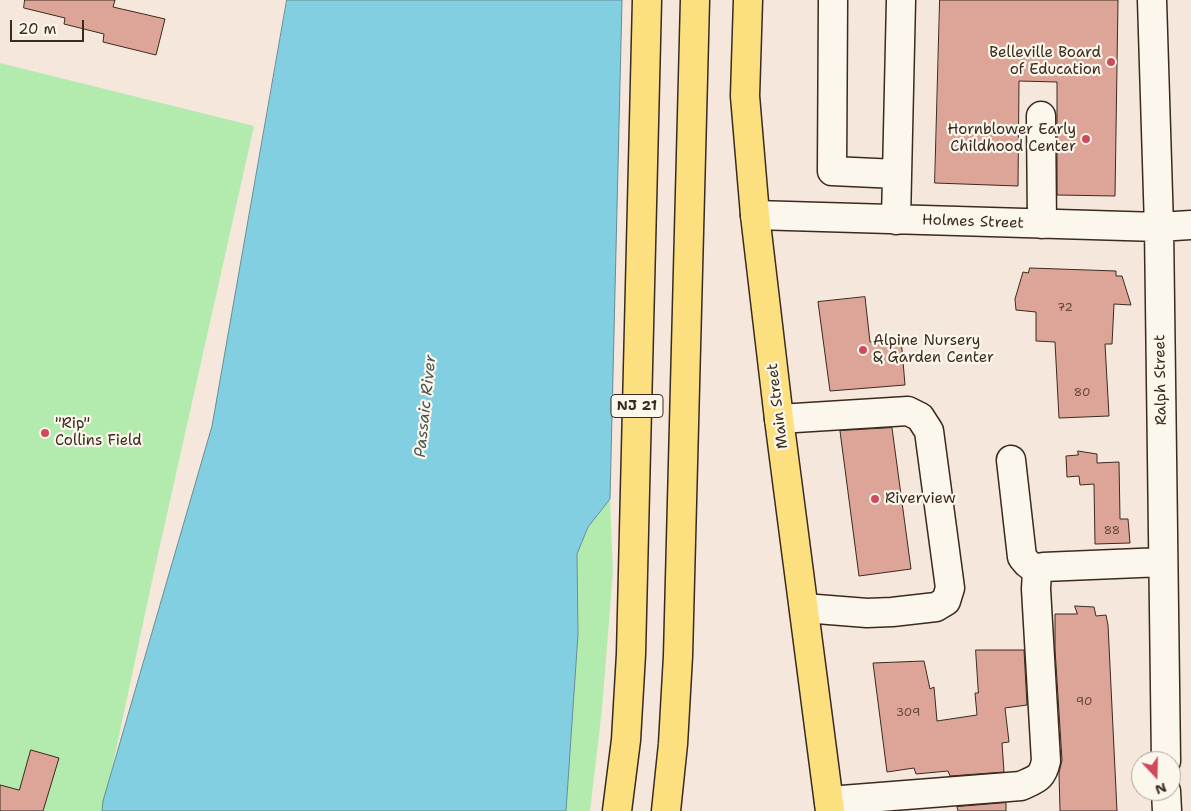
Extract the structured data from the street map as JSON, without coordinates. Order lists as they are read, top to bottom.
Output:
{
  "streets": {
    "main road": ["NJ 21", "Main Street"],
    "street": ["Holmes Street", "Ralph Street"]
  },
  "crossings": [
    ["Holmes Street", "Ralph Street"],
    ["Holmes Street", "Main Street"]
  ],
  "water": ["Passaic River"],
  "places": [
    "Belleville Board of Education",
    "Hornblower Early Childhood Center",
    "Alpine Nursery & Garden Center",
    "\"Rip\" Collins Field",
    "Riverview"
  ],
  "house_numbers": [
    "72",
    "80",
    "88",
    "90",
    "309"
  ],
  "scale_bar": "20 m",
  "north": "bottom"
}
